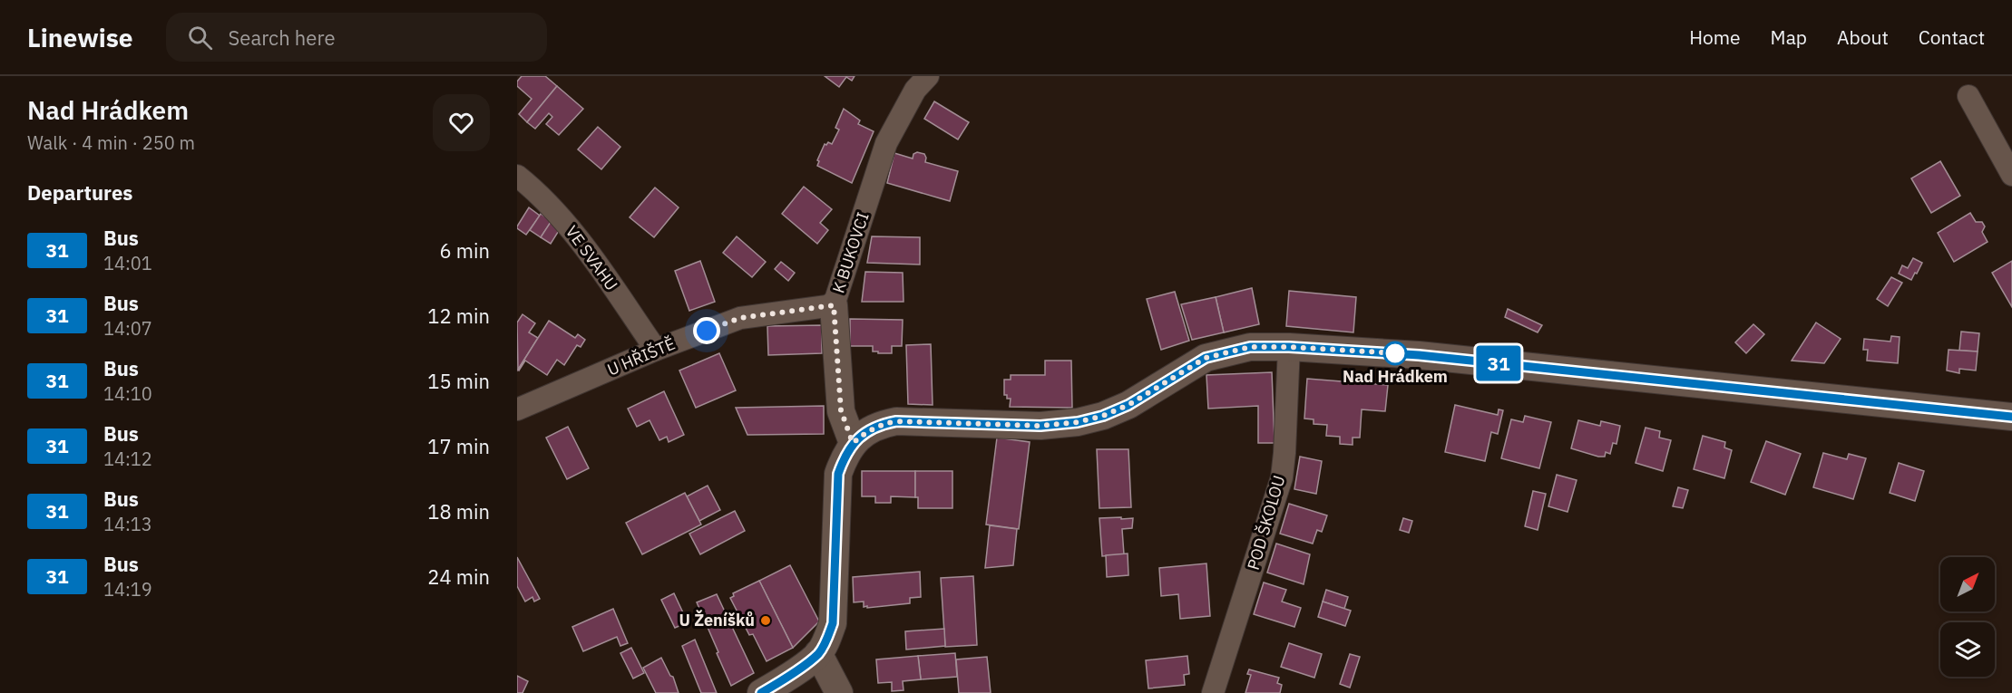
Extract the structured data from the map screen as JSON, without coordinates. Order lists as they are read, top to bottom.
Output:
{
  "streets": {
    "street": [
      "K BUKOVCI",
      "VE SVAHU",
      "U HŘIŠTĚ",
      "POD ŠKOLOU"
    ]
  },
  "crossings": [
    ["K BUKOVCI", "U HŘIŠTĚ"],
    ["VE SVAHU", "U HŘIŠTĚ"]
  ],
  "places": ["Nad Hrádkem", "U Ženíšků"],
  "lines": ["bus line 31"],
  "north": "top right",
  "page": {
    "header": "Linewise",
    "search": "Search here",
    "nav": [
      "Home",
      "Map",
      "About",
      "Contact"
    ],
    "heading": [
      ["Nad Hrádkem", "Walk · 4 min · 250 m"],
      "Departures"
    ],
    "on_map": "31",
    "list": [
      {
        "mark": "31",
        "name": "Bus",
        "note": "14:01",
        "value": "6 min"
      },
      {
        "mark": "31",
        "name": "Bus",
        "note": "14:07",
        "value": "12 min"
      },
      {
        "mark": "31",
        "name": "Bus",
        "note": "14:10",
        "value": "15 min"
      },
      {
        "mark": "31",
        "name": "Bus",
        "note": "14:12",
        "value": "17 min"
      },
      {
        "mark": "31",
        "name": "Bus",
        "note": "14:13",
        "value": "18 min"
      },
      {
        "mark": "31",
        "name": "Bus",
        "note": "14:19",
        "value": "24 min"
      }
    ]
  }
}
